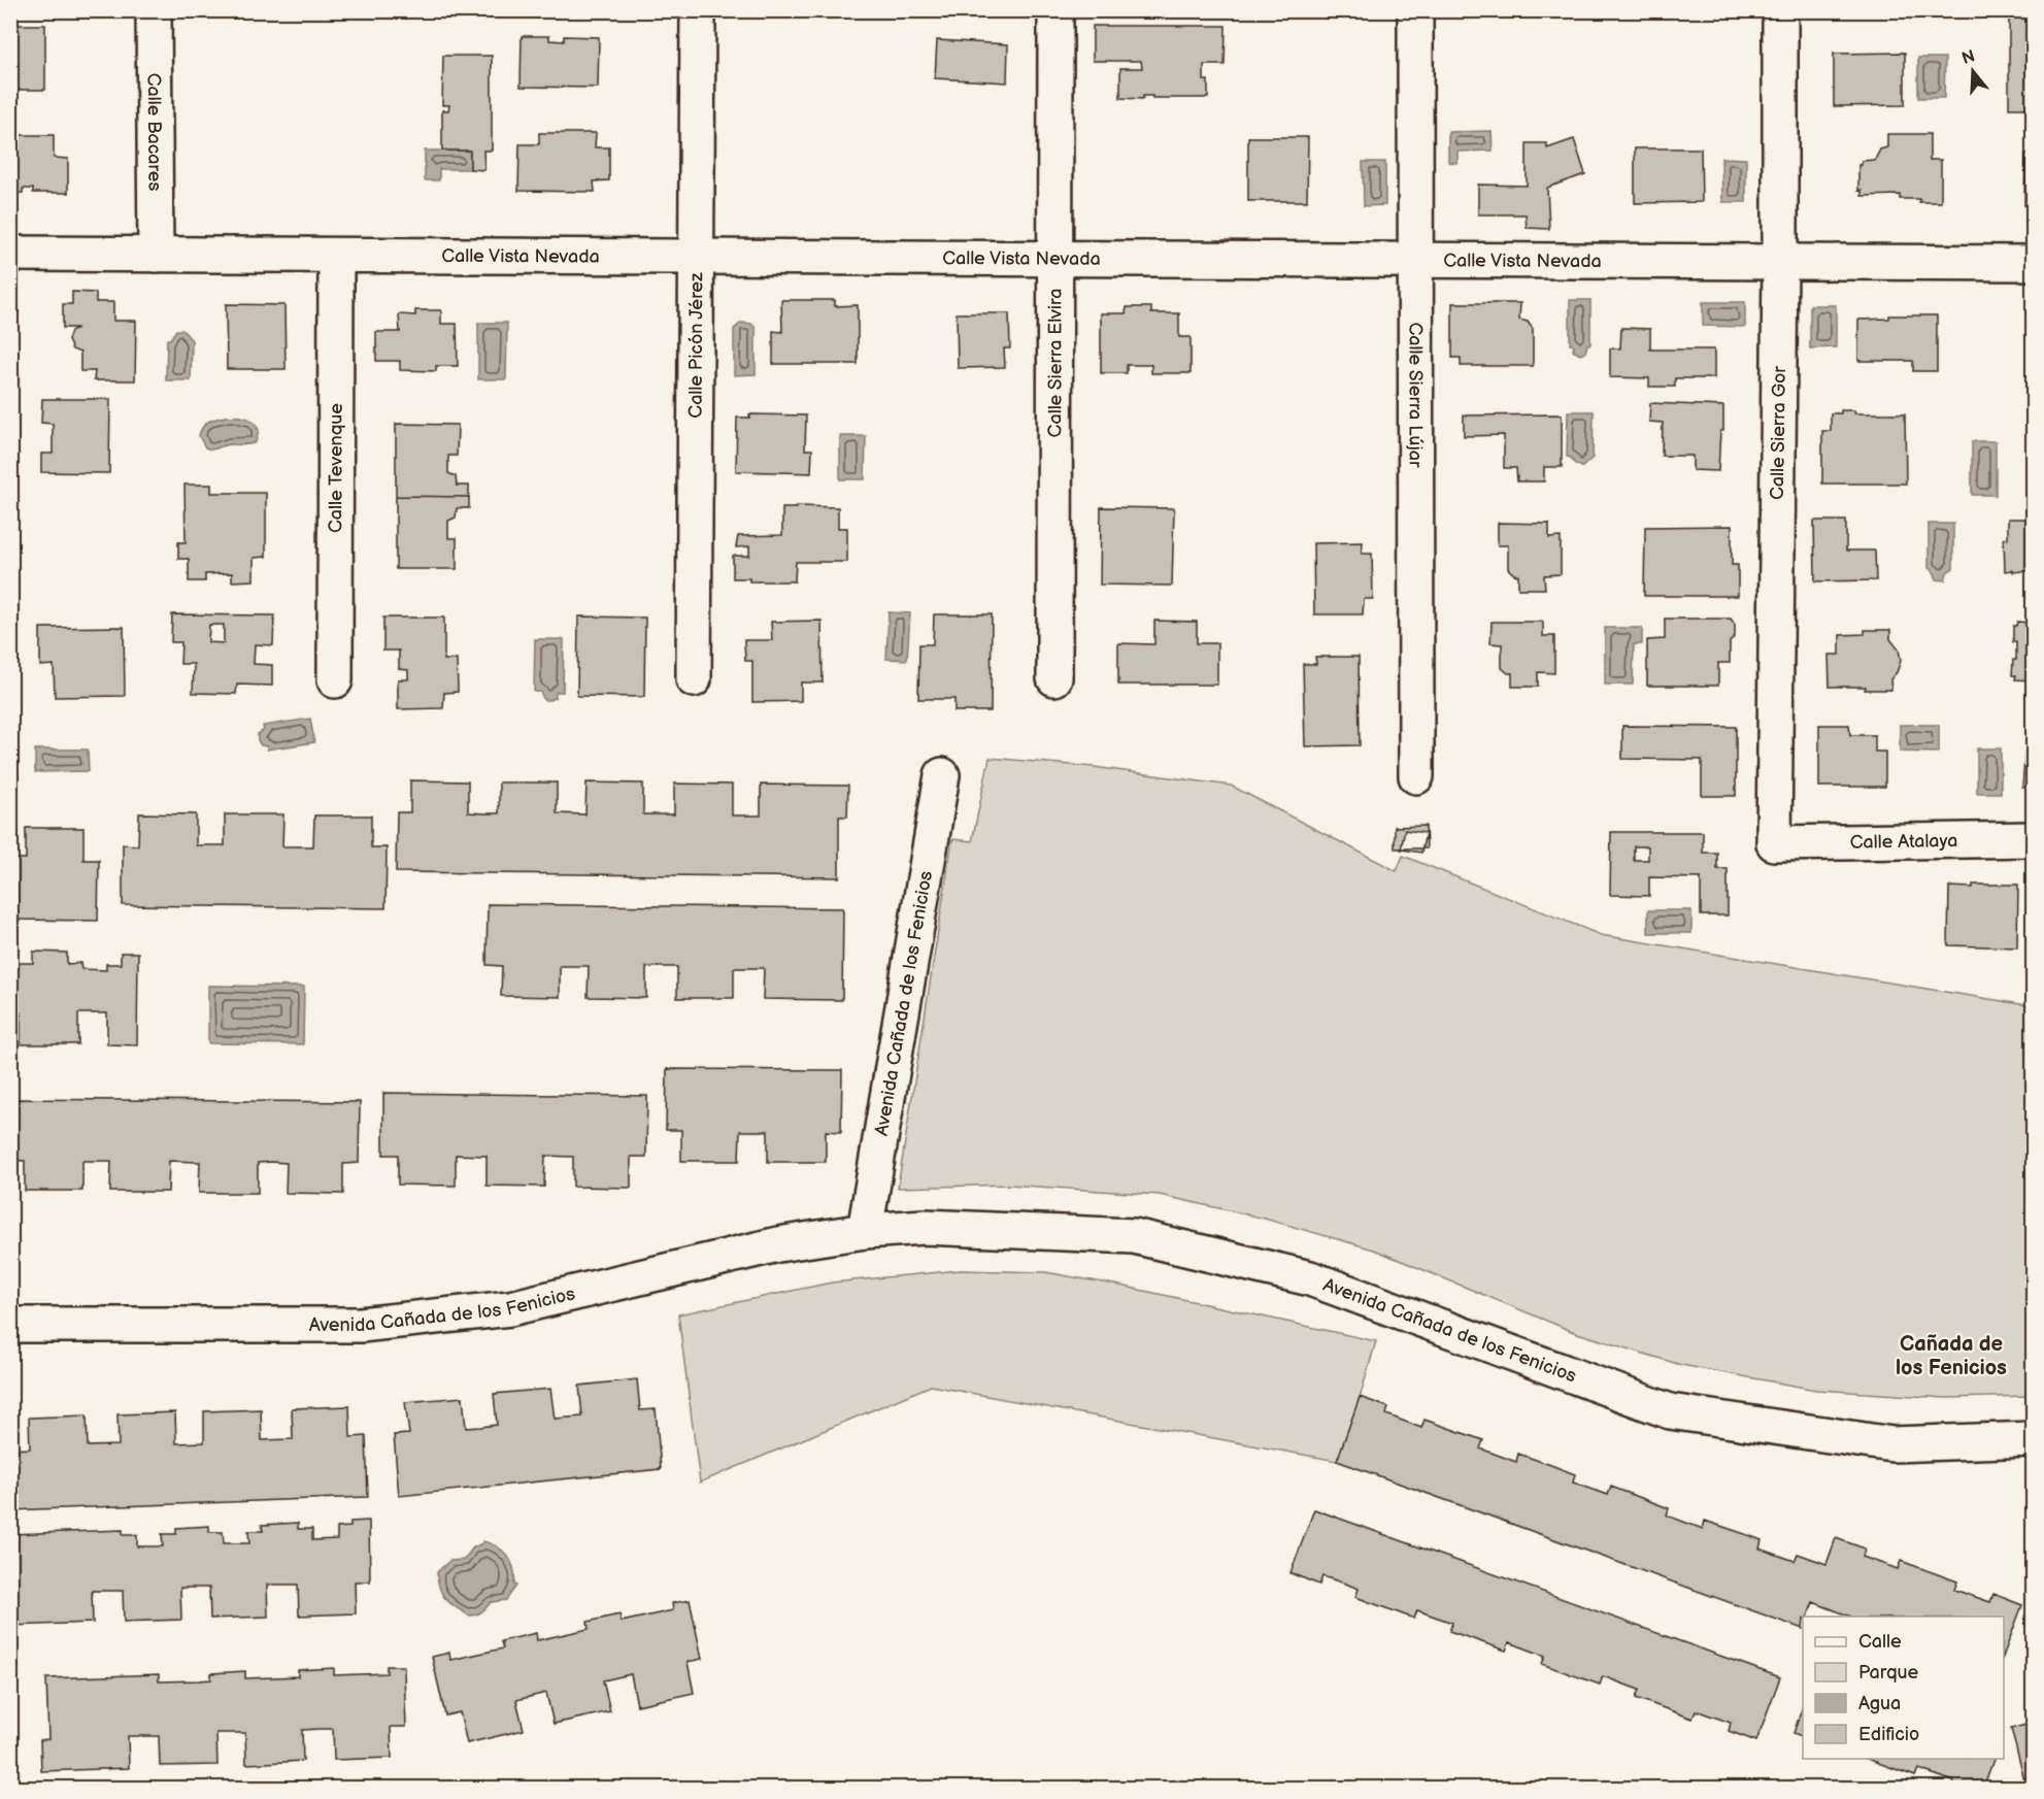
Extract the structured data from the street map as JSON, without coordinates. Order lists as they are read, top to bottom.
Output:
{
  "streets": {
    "street": [
      "Calle Bacares",
      "Calle Vista Nevada",
      "Calle Picón Jérez",
      "Calle Sierra Elvira",
      "Calle Sierra Lújar",
      "Calle Sierra Gor",
      "Calle Tevenque",
      "Calle Atalaya",
      "Avenida Cañada de los Fenicios"
    ]
  },
  "crossings": [
    ["Calle Bacares", "Calle Vista Nevada"],
    ["Calle Vista Nevada", "Calle Picón Jérez"],
    ["Calle Vista Nevada", "Calle Sierra Elvira"],
    ["Calle Vista Nevada", "Calle Sierra Lújar"],
    ["Calle Vista Nevada", "Calle Sierra Gor"],
    ["Calle Vista Nevada", "Calle Tevenque"],
    ["Calle Sierra Gor", "Calle Atalaya"]
  ],
  "districts": ["Cañada de los Fenicios"],
  "legend": [
    "Calle",
    "Parque",
    "Agua",
    "Edificio"
  ],
  "north": "top"
}
